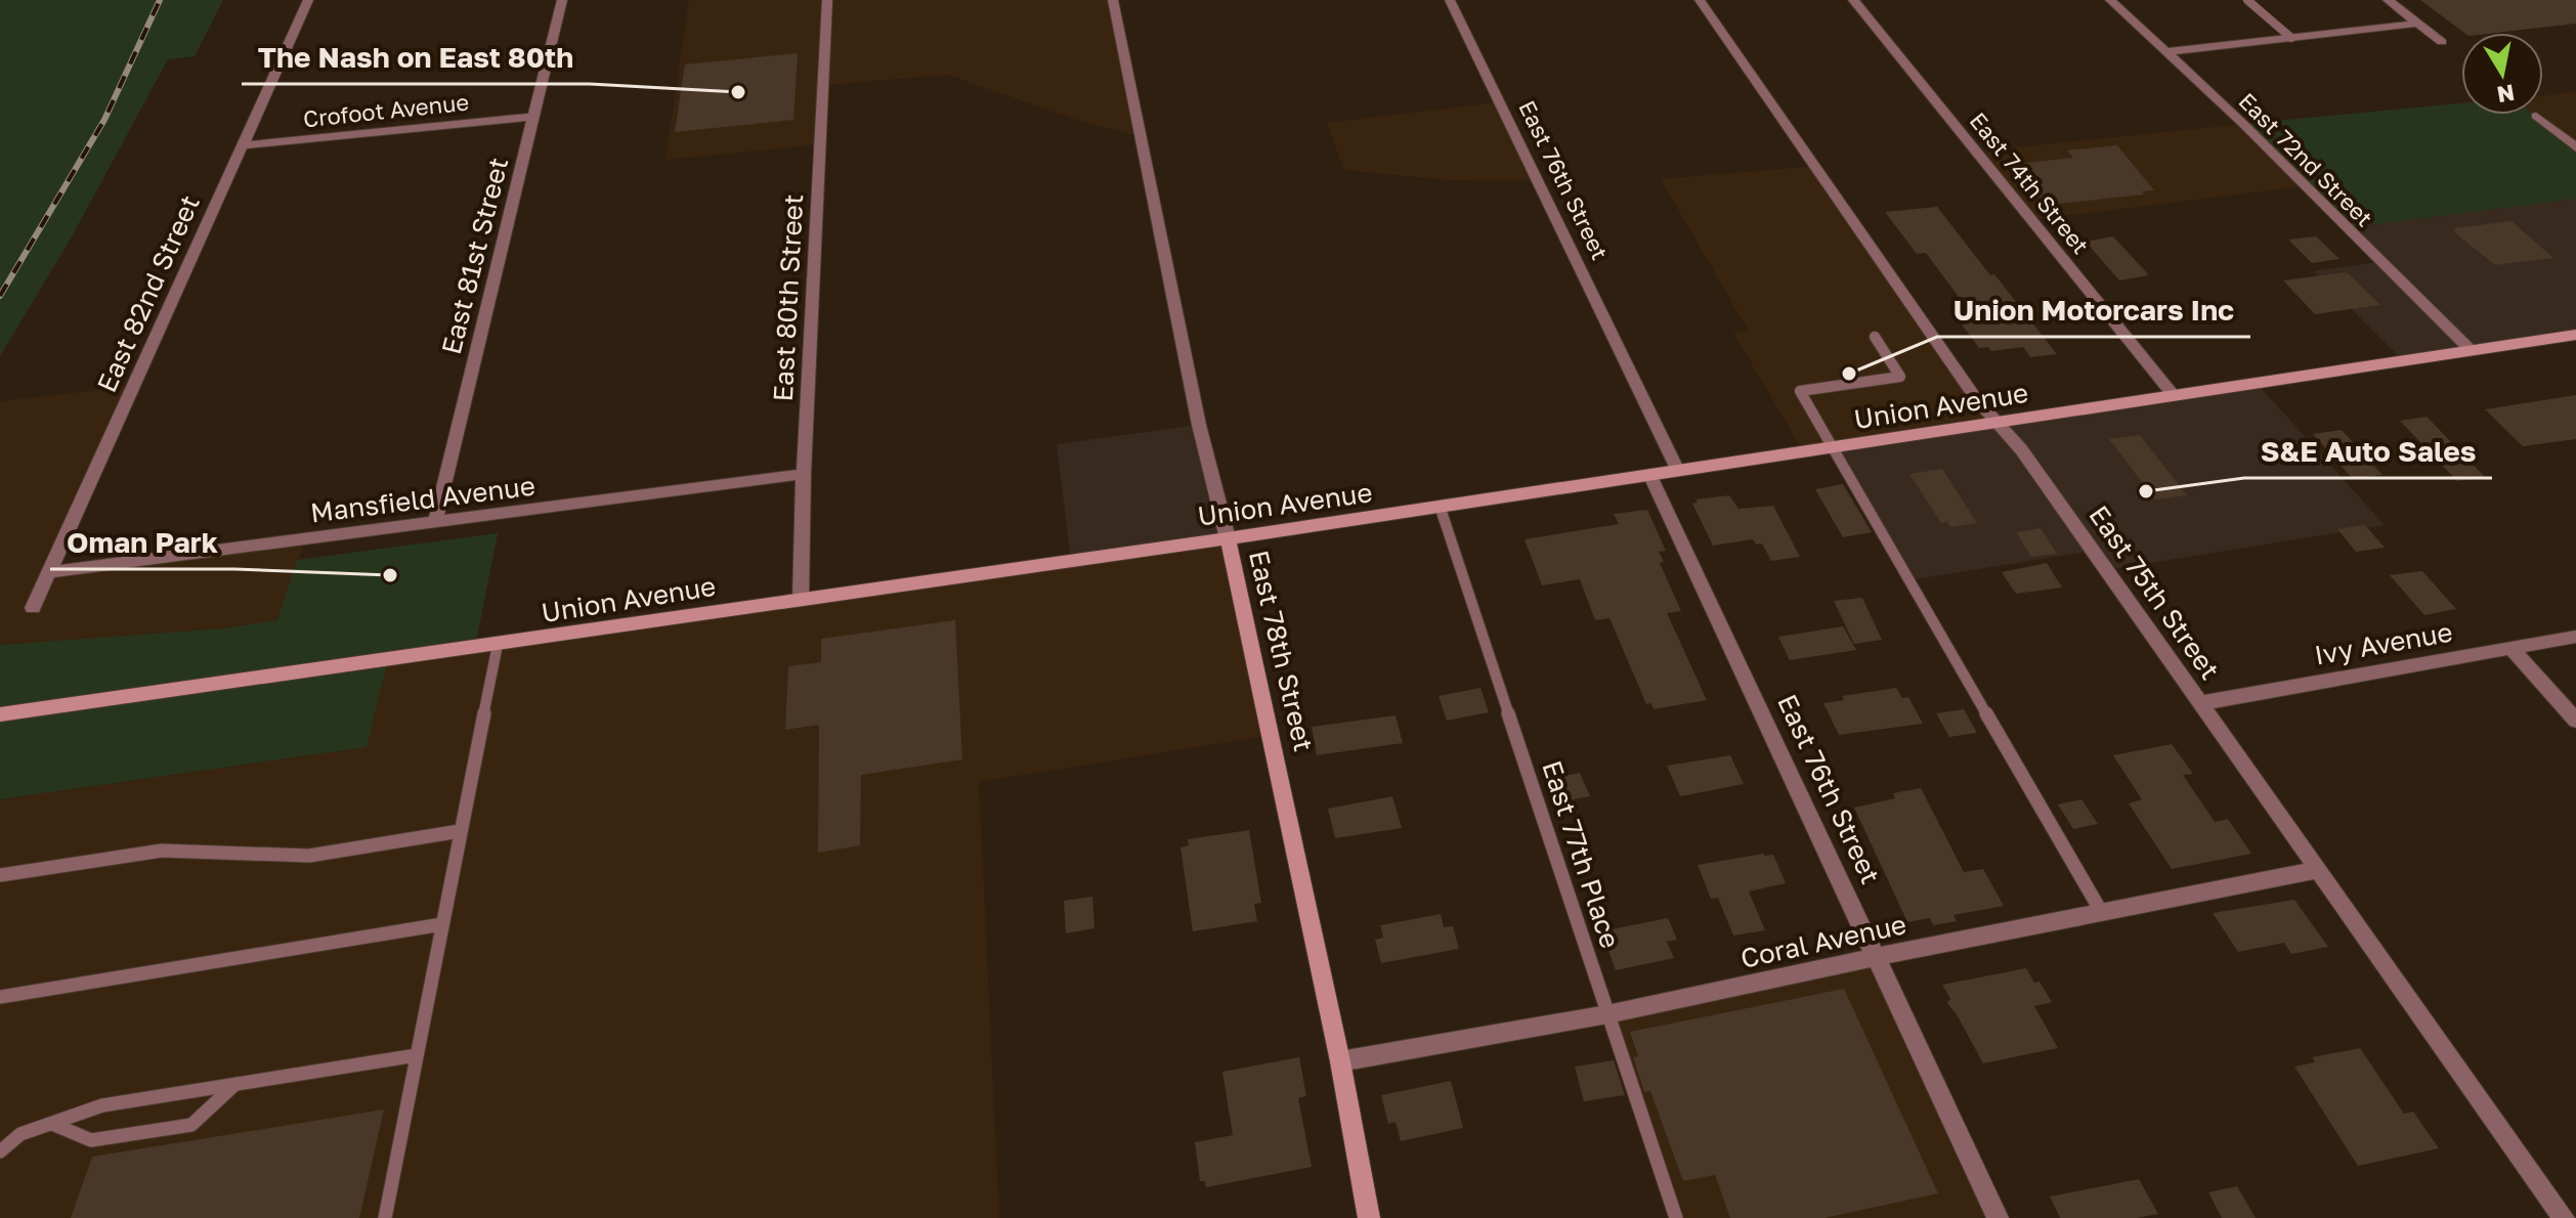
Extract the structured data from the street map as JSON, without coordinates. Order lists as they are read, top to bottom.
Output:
{
  "streets": {
    "main road": ["Union Avenue", "East 78th Street"],
    "street": [
      "Crofoot Avenue",
      "East 72nd Street",
      "East 76th Street",
      "East 74th Street",
      "East 81st Street",
      "East 82nd Street",
      "East 80th Street",
      "Mansfield Avenue",
      "East 75th Street",
      "Ivy Avenue",
      "Coral Avenue"
    ],
    "lane": ["East 77th Place"]
  },
  "crossings": [
    ["Crofoot Avenue", "East 81st Street"],
    ["Crofoot Avenue", "East 82nd Street"],
    ["East 72nd Street", "Union Avenue"],
    ["East 76th Street", "Union Avenue"],
    ["East 76th Street", "Coral Avenue"],
    ["East 74th Street", "Union Avenue"],
    ["East 81st Street", "Mansfield Avenue"],
    ["East 82nd Street", "Mansfield Avenue"],
    ["East 80th Street", "Union Avenue"],
    ["East 80th Street", "Mansfield Avenue"],
    ["Union Avenue", "East 75th Street"],
    ["Union Avenue", "East 78th Street"],
    ["Union Avenue", "East 77th Place"],
    ["East 75th Street", "Ivy Avenue"],
    ["East 75th Street", "Coral Avenue"],
    ["East 78th Street", "Coral Avenue"],
    ["East 77th Place", "Coral Avenue"]
  ],
  "places": [
    "The Nash on East 80th",
    "Union Motorcars Inc",
    "S&E Auto Sales",
    "Oman Park"
  ],
  "north": "bottom"
}
